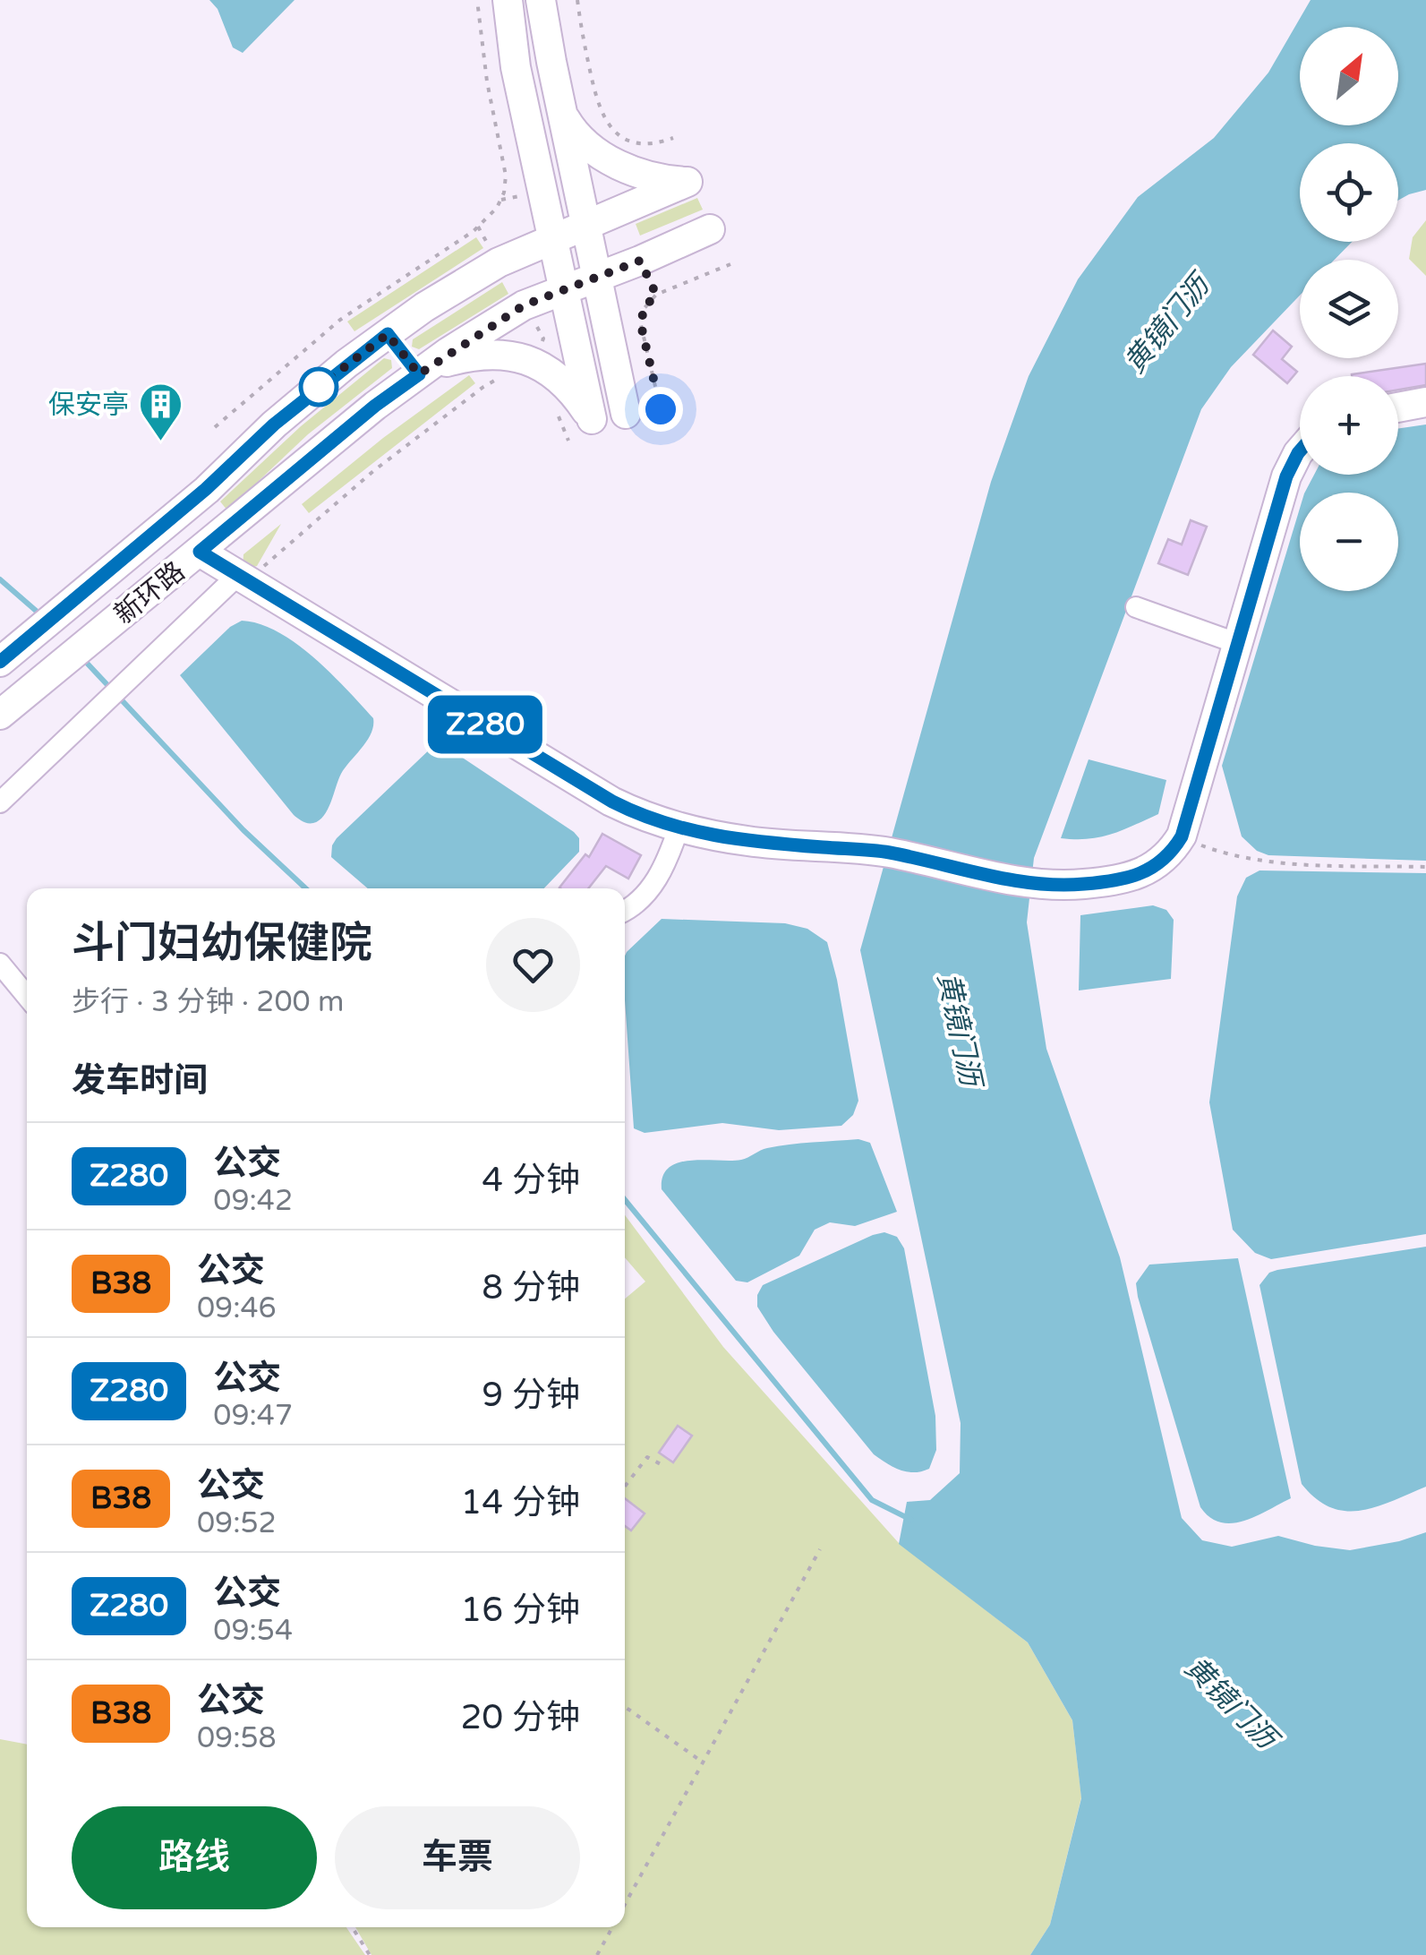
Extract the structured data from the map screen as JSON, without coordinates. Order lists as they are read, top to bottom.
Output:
{
  "streets": {
    "street": ["新环路"]
  },
  "water": ["黄镜门沥"],
  "places": {
    "building": ["保安亭"]
  },
  "lines": ["bus line Z280"],
  "north": "top right",
  "page": {
    "on_map": "Z280",
    "map_buttons": ["+", "−"],
    "heading": [
      ["斗门妇幼保健院", "步行 · 3 分钟 · 200 m"],
      "发车时间"
    ],
    "list": [
      {
        "mark": "Z280",
        "name": "公交",
        "note": "09:42",
        "value": "4 分钟"
      },
      {
        "mark": "B38",
        "name": "公交",
        "note": "09:46",
        "value": "8 分钟"
      },
      {
        "mark": "Z280",
        "name": "公交",
        "note": "09:47",
        "value": "9 分钟"
      },
      {
        "mark": "B38",
        "name": "公交",
        "note": "09:52",
        "value": "14 分钟"
      },
      {
        "mark": "Z280",
        "name": "公交",
        "note": "09:54",
        "value": "16 分钟"
      },
      {
        "mark": "B38",
        "name": "公交",
        "note": "09:58",
        "value": "20 分钟"
      }
    ],
    "buttons": ["路线", "车票"]
  }
}
